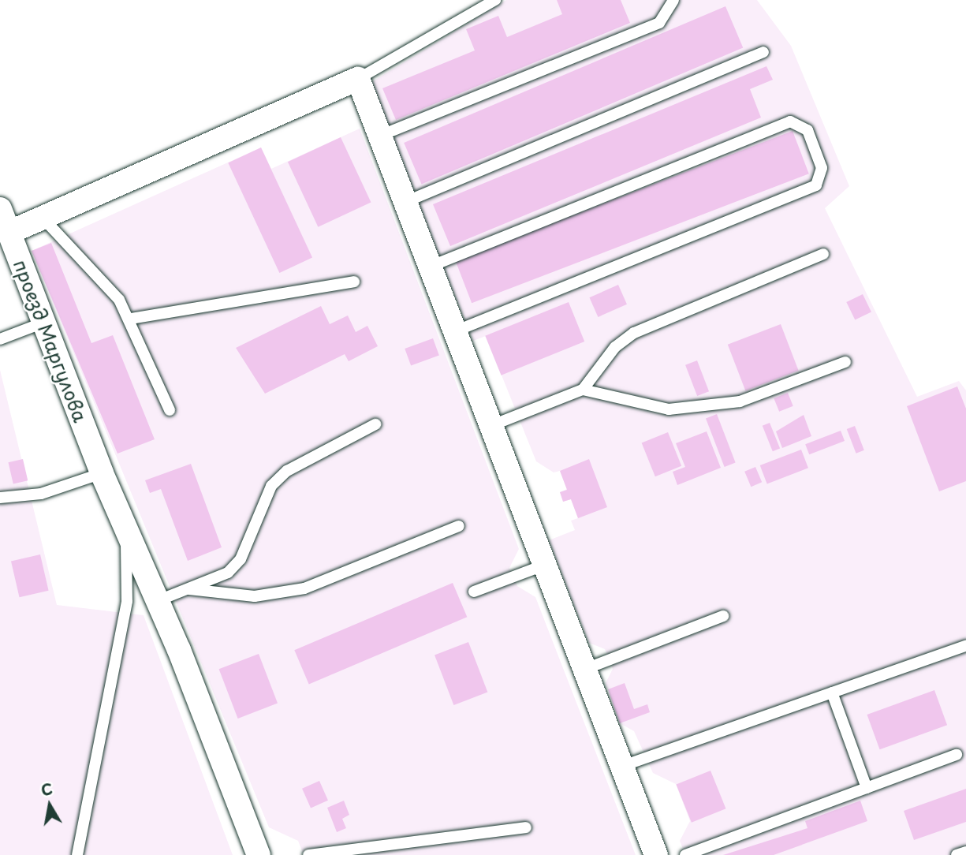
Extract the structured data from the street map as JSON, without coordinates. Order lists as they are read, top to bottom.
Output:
{
  "streets": {
    "street": ["проезд Маргулова"]
  },
  "north": "top"
}
